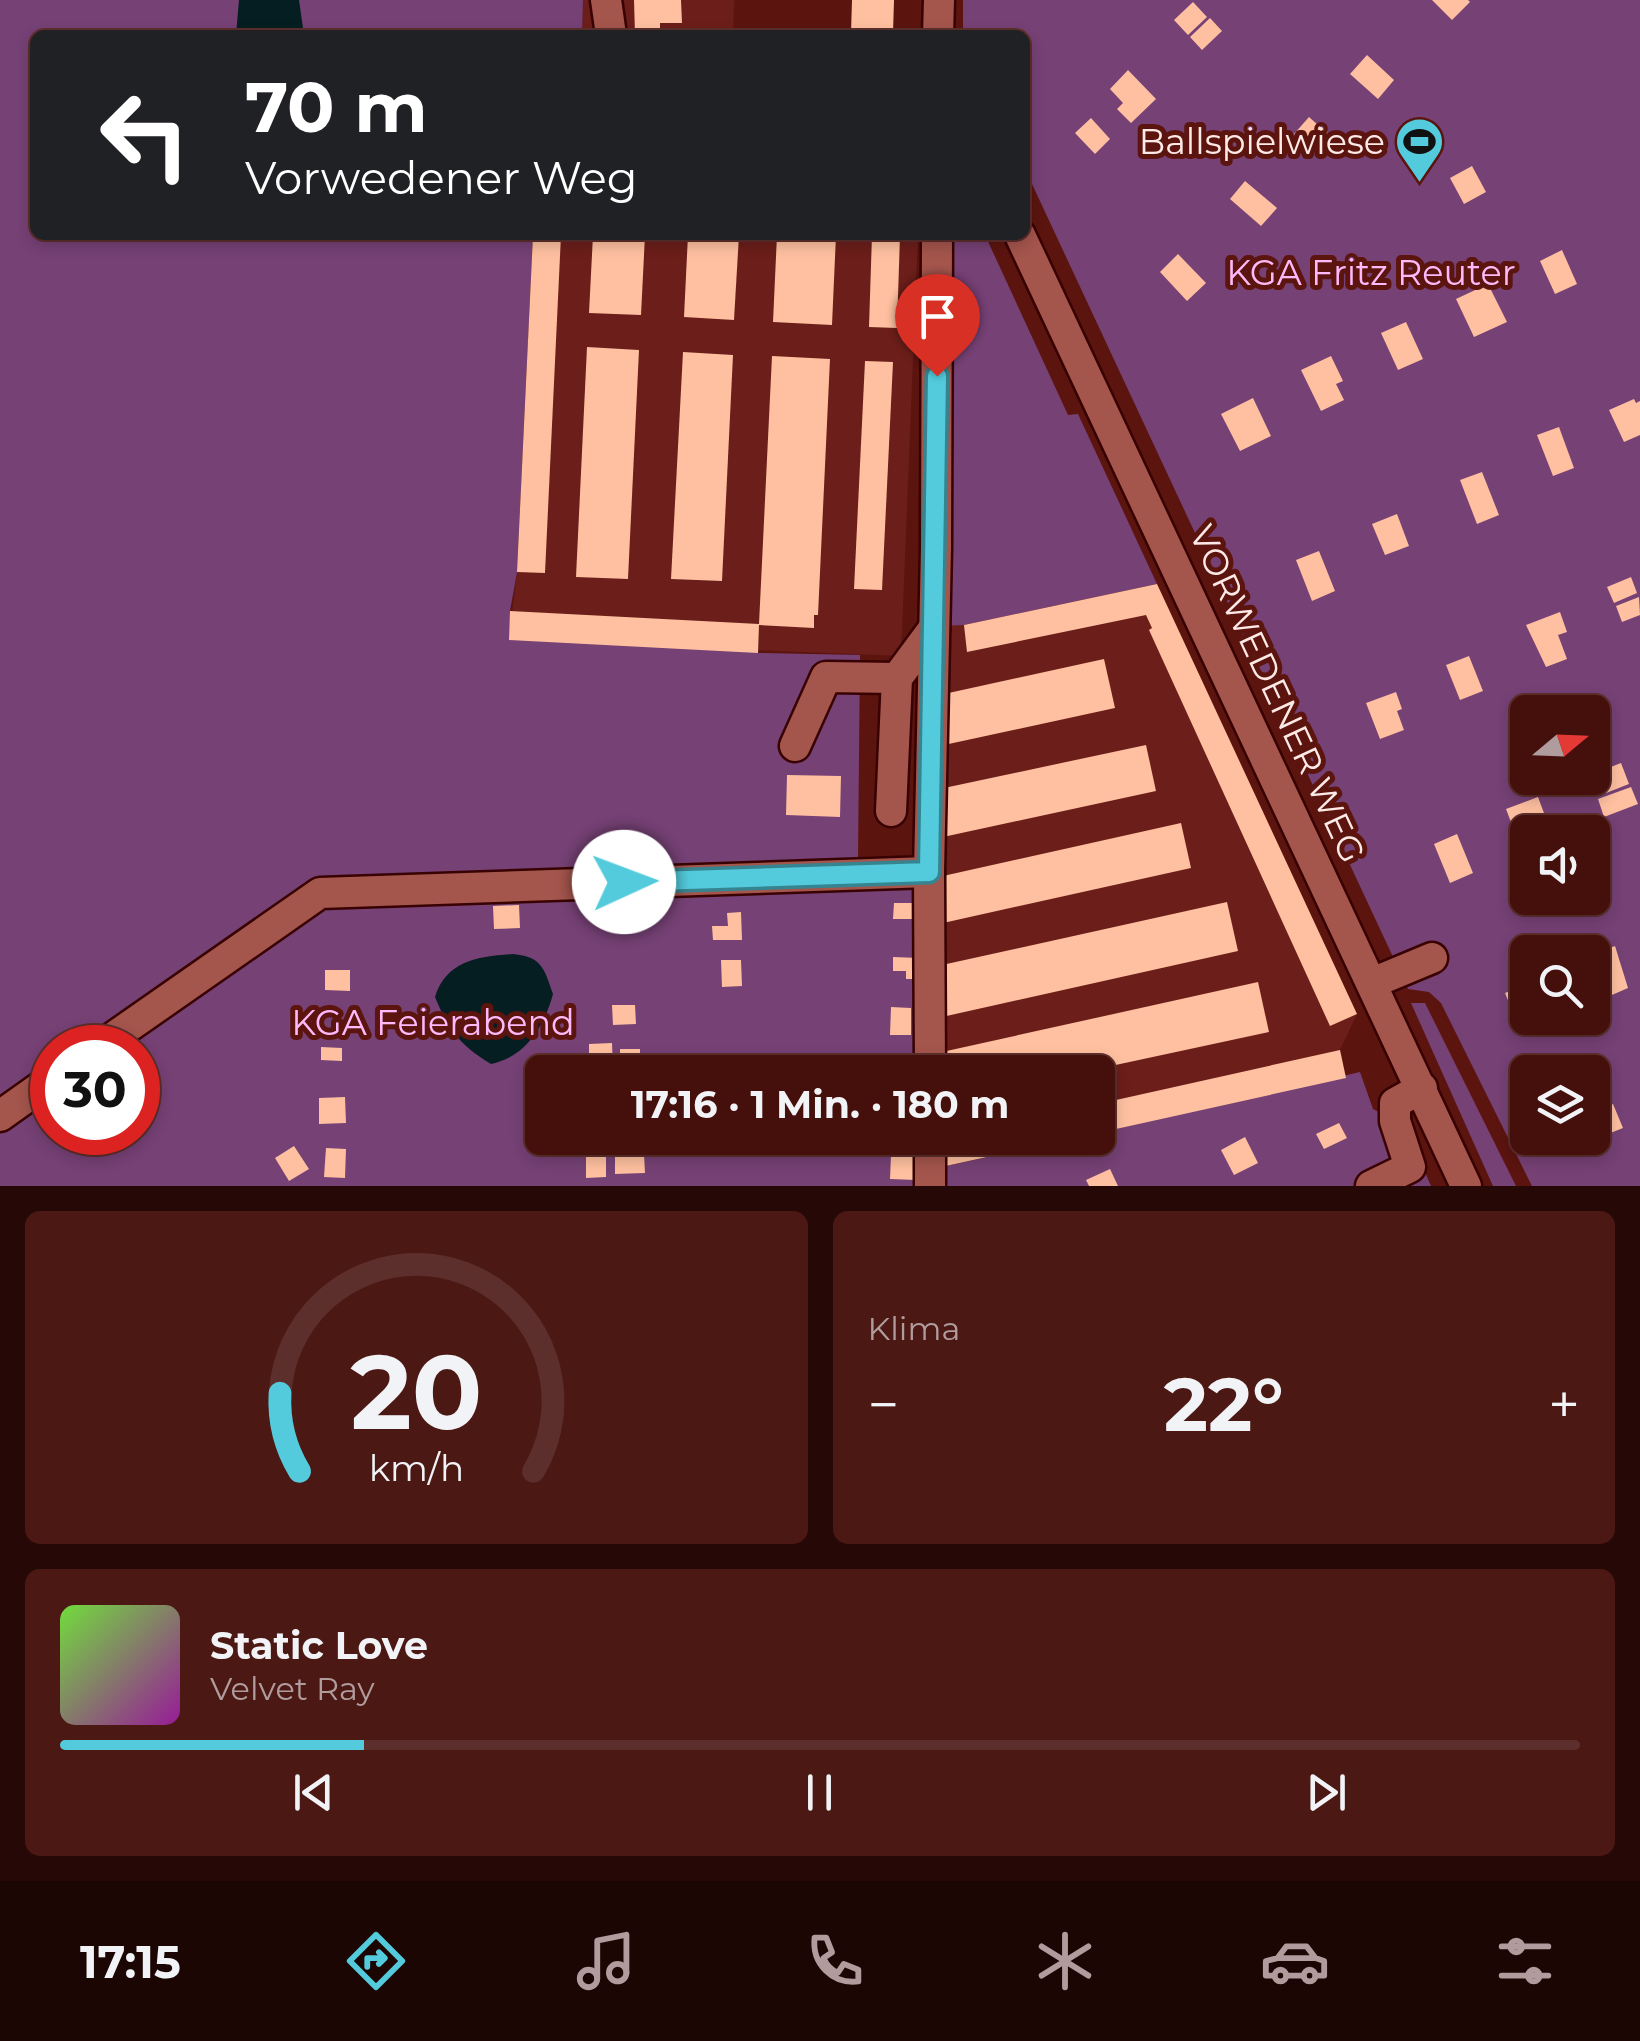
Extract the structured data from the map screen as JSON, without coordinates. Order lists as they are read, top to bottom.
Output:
{
  "streets": {
    "street": ["VORWEDENER WEG"]
  },
  "parks": ["KGA Fritz Reuter", "KGA Feierabend"],
  "places": {
    "sports": ["Ballspielwiese"]
  },
  "north": "right",
  "page": {
    "turn": ["70 m", "Vorwedener Weg"],
    "limit": "30",
    "trip": "17:16 · 1 Min. · 180 m",
    "tile": "Klima",
    "heat": ["−", "22°", "+"],
    "song": ["Static Love", "Velvet Ray"],
    "tabs": "17:15",
    "gauge": ["20", "km/h"]
  }
}
